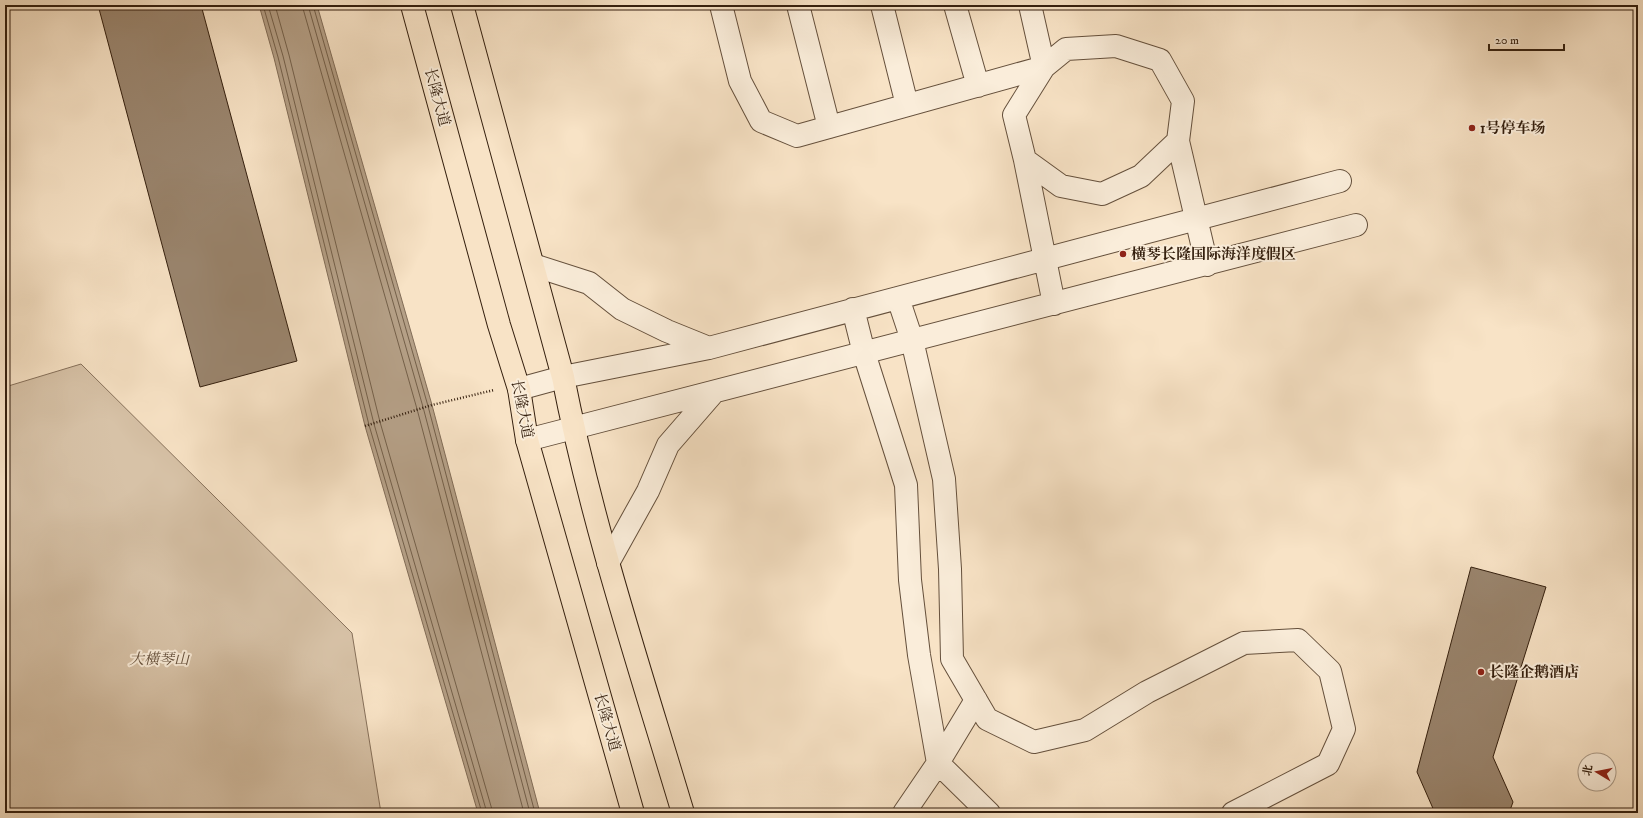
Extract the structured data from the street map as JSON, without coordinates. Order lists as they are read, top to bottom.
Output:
{
  "streets": {
    "main road": ["长隆大道"]
  },
  "parks": ["大橫琴山"],
  "places": ["1号停车场", "横琴长隆国际海洋度假区", "长隆企鹅酒店"],
  "scale_bar": "20 m",
  "north": "left"
}
